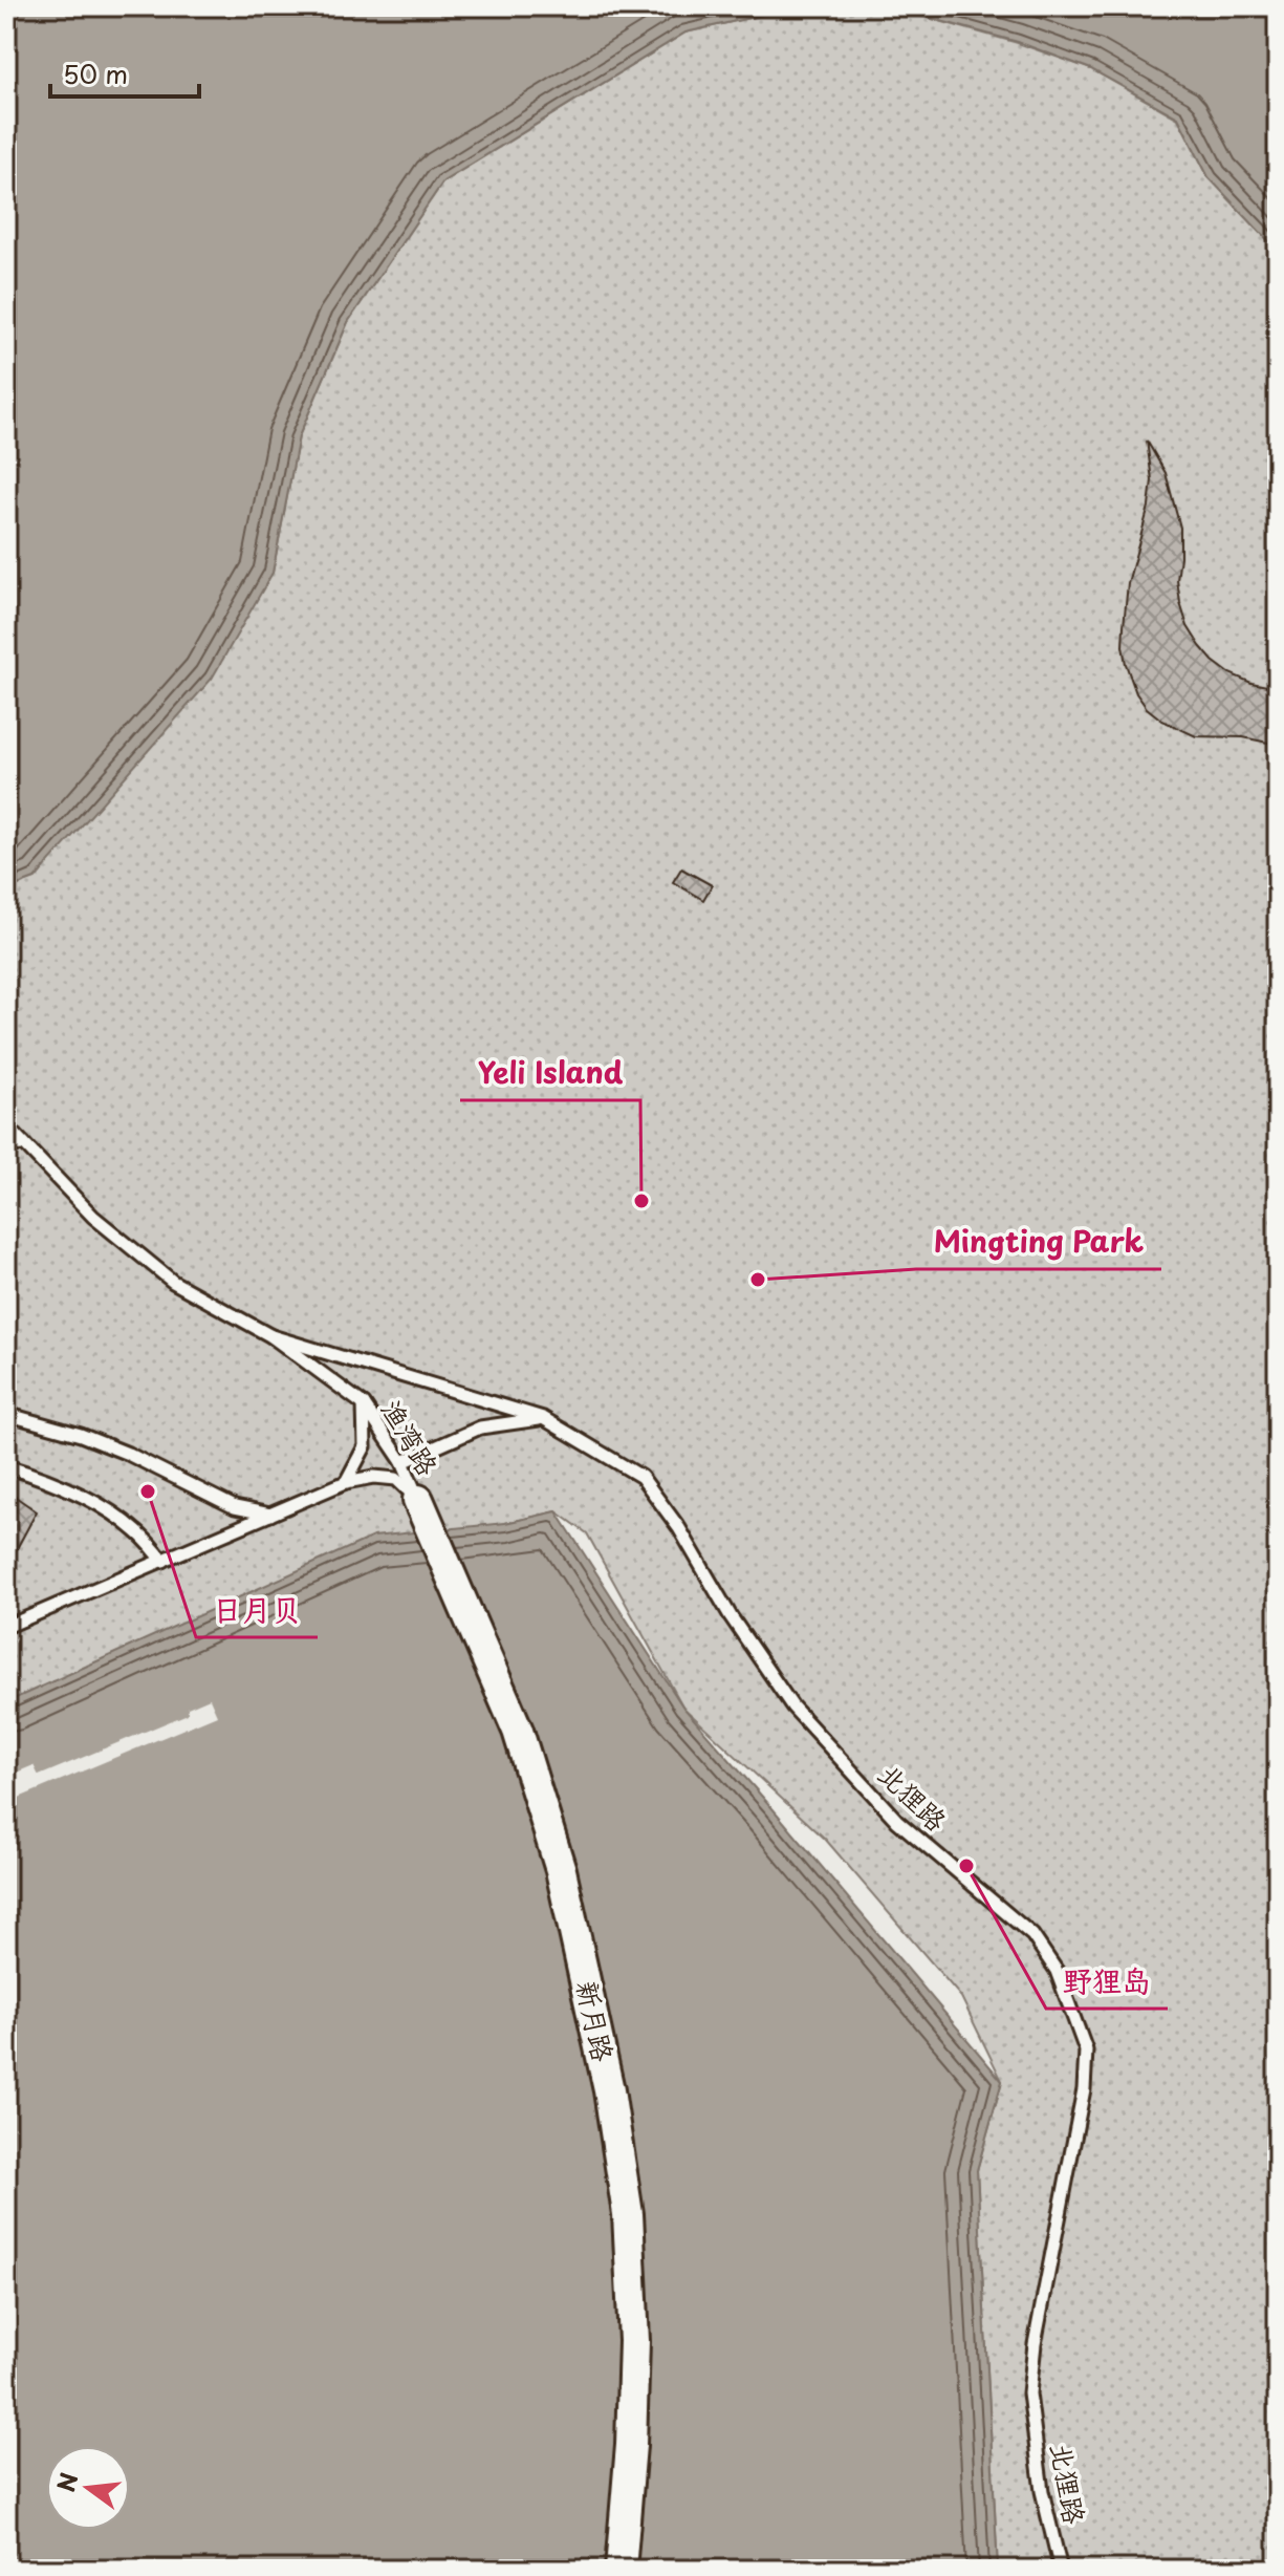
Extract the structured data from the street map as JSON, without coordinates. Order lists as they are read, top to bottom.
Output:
{
  "streets": {
    "street": ["新月路"],
    "lane": ["渔湾路", "北狸路"]
  },
  "crossings": [
    ["渔湾路", "北狸路"],
    ["渔湾路", "新月路"]
  ],
  "places": [
    "Yeli Island",
    "Mingting Park",
    "日月贝",
    "野狸岛"
  ],
  "scale_bar": "50 m",
  "north": "left"
}
